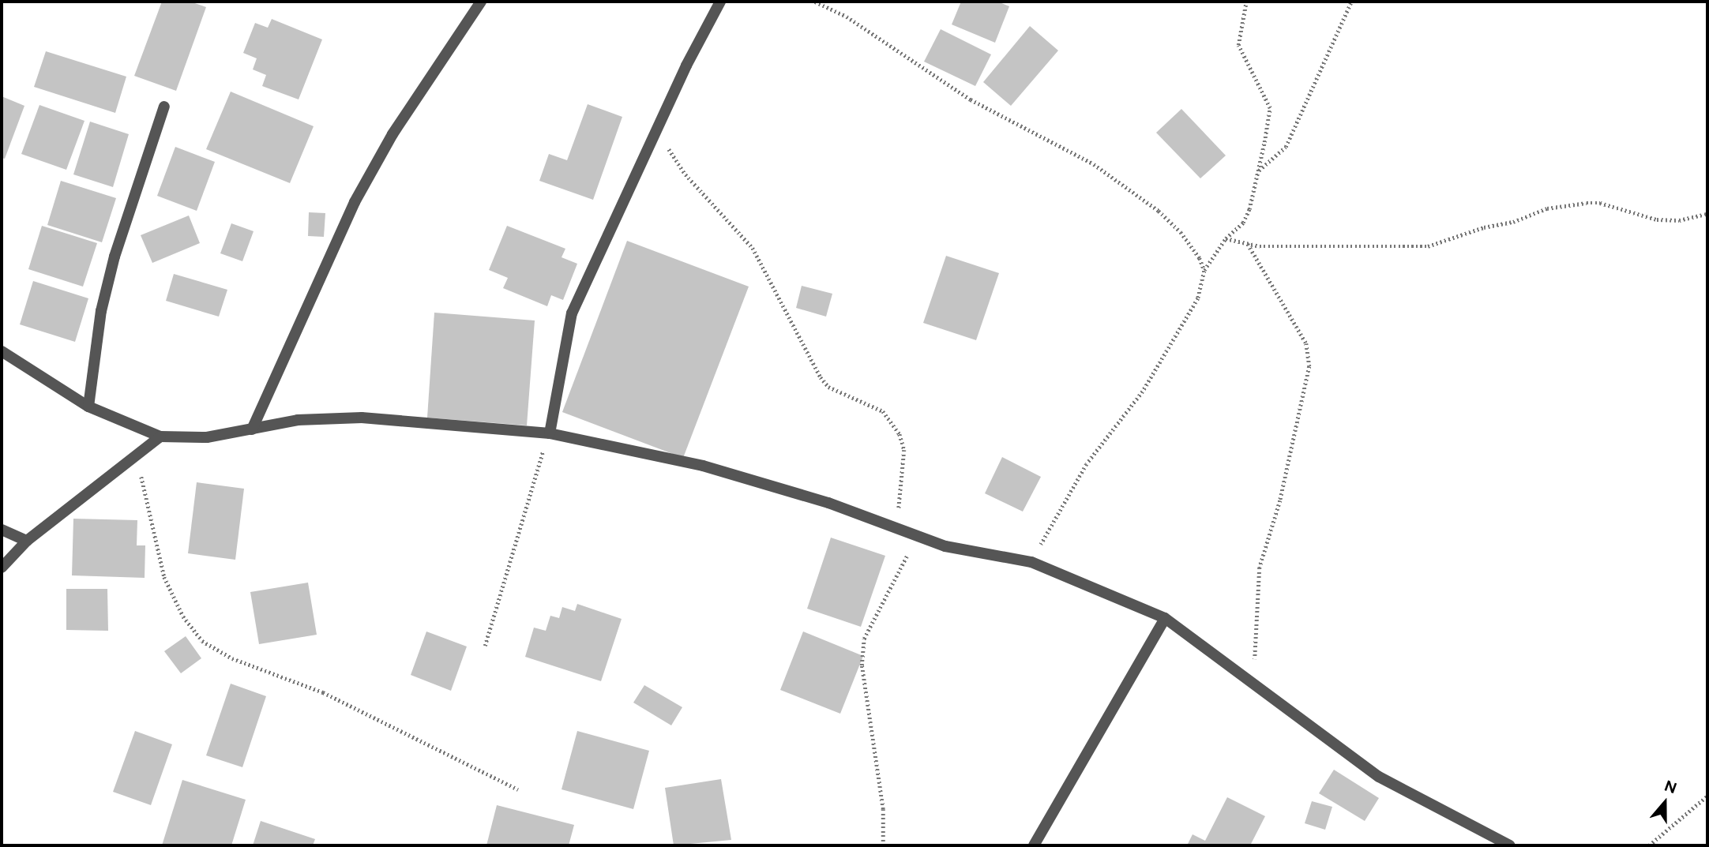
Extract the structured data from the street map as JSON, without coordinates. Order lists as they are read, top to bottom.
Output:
{
  "north": "top"
}
